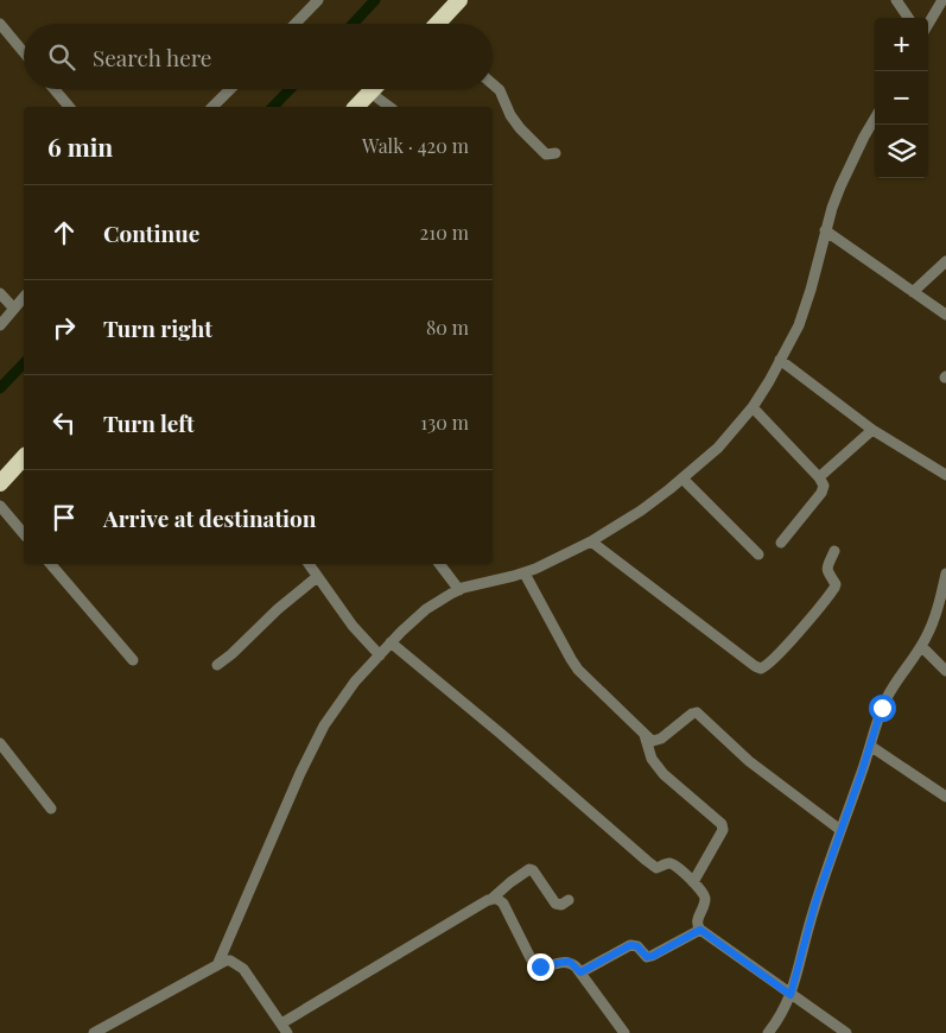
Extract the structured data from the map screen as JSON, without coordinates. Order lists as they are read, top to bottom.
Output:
{
  "page": {
    "map_buttons": ["+", "−"],
    "search": "Search here",
    "heading": ["6 min", "Walk · 420 m"],
    "list": [
      ["Continue", "210 m"],
      ["Turn right", "80 m"],
      ["Turn left", "130 m"],
      "Arrive at destination"
    ]
  }
}
